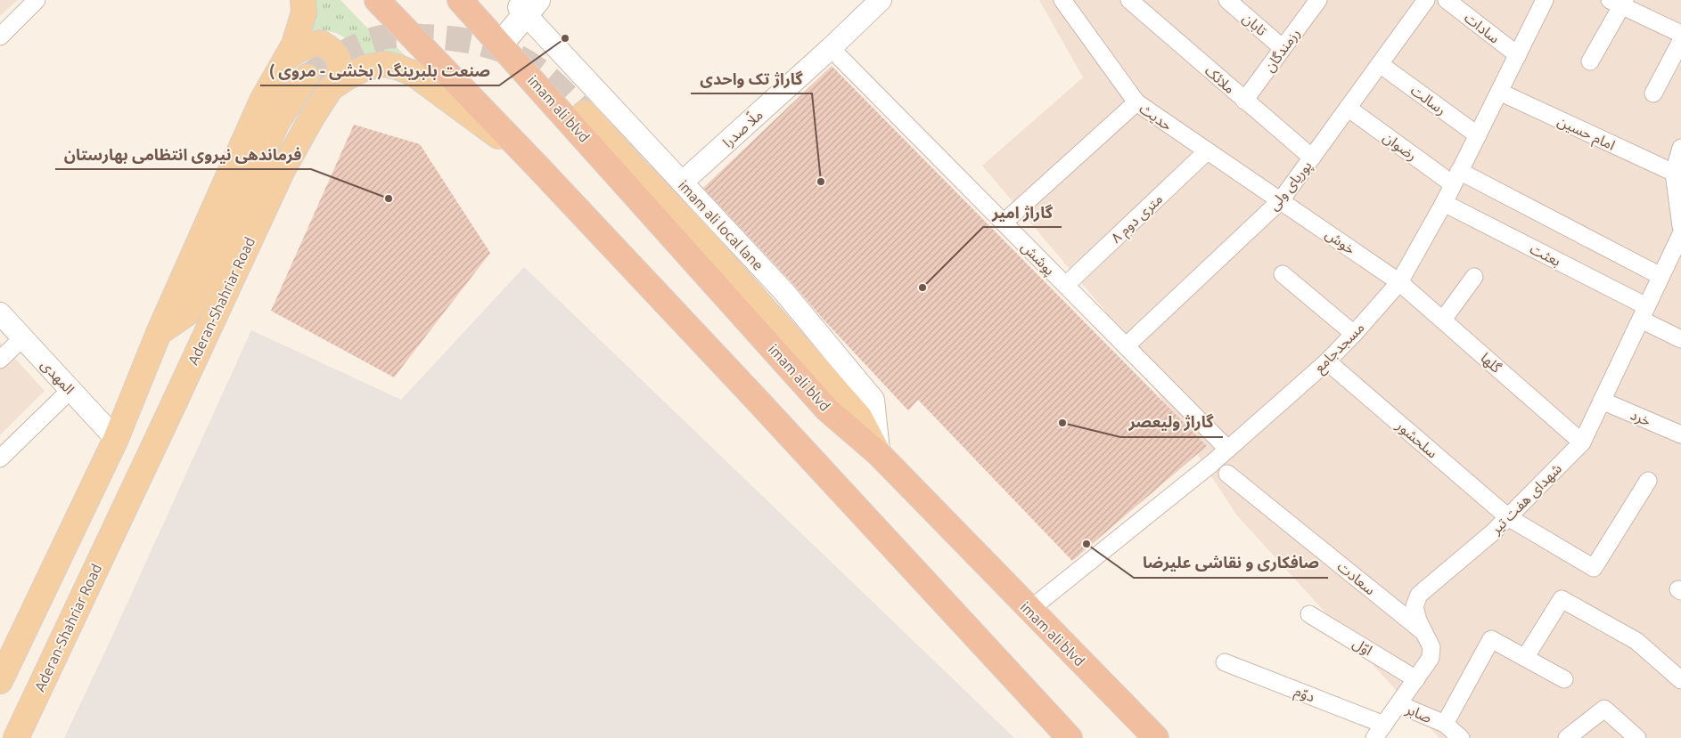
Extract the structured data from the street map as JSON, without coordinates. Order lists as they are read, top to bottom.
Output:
{
  "streets": {
    "highway": ["imam ali blvd"],
    "main road": ["Aderan-Shahriar Road"],
    "street": [
      "تابان",
      "سادات",
      "رزمندگان",
      "ملائک",
      "رسالت",
      "حدیث",
      "ملّا صدرا",
      "امام حسین",
      "رضوان",
      "پوریای ولی",
      "۸ متری دوم",
      "imam ali local lane",
      "خوش",
      "بعثت",
      "پوشش",
      "مسجدجامع",
      "گلها",
      "المهدی",
      "خرد",
      "سلحشور",
      "شهدای هفت تیر",
      "سعادت",
      "اوّل",
      "دوّم",
      "صابر"
    ]
  },
  "crossings": [
    ["تابان", "رزمندگان"],
    ["سادات", "مسجدجامع"],
    ["رزمندگان", "ملائک"],
    ["ملائک", "پوریای ولی"],
    ["رسالت", "پوریای ولی"],
    ["رسالت", "مسجدجامع"],
    ["imam ali blvd", "imam ali local lane"],
    ["imam ali blvd", "مسجدجامع"],
    ["حدیث", "پوریای ولی"],
    ["حدیث", "۸ متری دوم"],
    ["حدیث", "خوش"],
    ["ملّا صدرا", "imam ali local lane"],
    ["ملّا صدرا", "پوشش"],
    ["امام حسین", "مسجدجامع"],
    ["رضوان", "پوریای ولی"],
    ["رضوان", "مسجدجامع"],
    ["رضوان", "شهدای هفت تیر"],
    ["پوریای ولی", "خوش"],
    ["پوریای ولی", "پوشش"],
    ["۸ متری دوم", "پوشش"],
    ["خوش", "مسجدجامع"],
    ["خوش", "گلها"],
    ["بعثت", "مسجدجامع"],
    ["بعثت", "شهدای هفت تیر"],
    ["پوشش", "مسجدجامع"],
    ["مسجدجامع", "گلها"],
    ["مسجدجامع", "سلحشور"],
    ["گلها", "شهدای هفت تیر"],
    ["خرد", "شهدای هفت تیر"],
    ["سلحشور", "شهدای هفت تیر"],
    ["شهدای هفت تیر", "سعادت"],
    ["شهدای هفت تیر", "اوّل"],
    ["شهدای هفت تیر", "دوّم"],
    ["شهدای هفت تیر", "صابر"]
  ],
  "places": [
    "صنعت بلبرینگ ( بخشی - مروی )",
    "گاراژ تک واحدی",
    "فرماندهی نیروی انتظامی بهارستان",
    "گاراژ امیر",
    "گاراژ ولیعصر",
    "صافکاری و نقاشی عليرضا"
  ]
}
